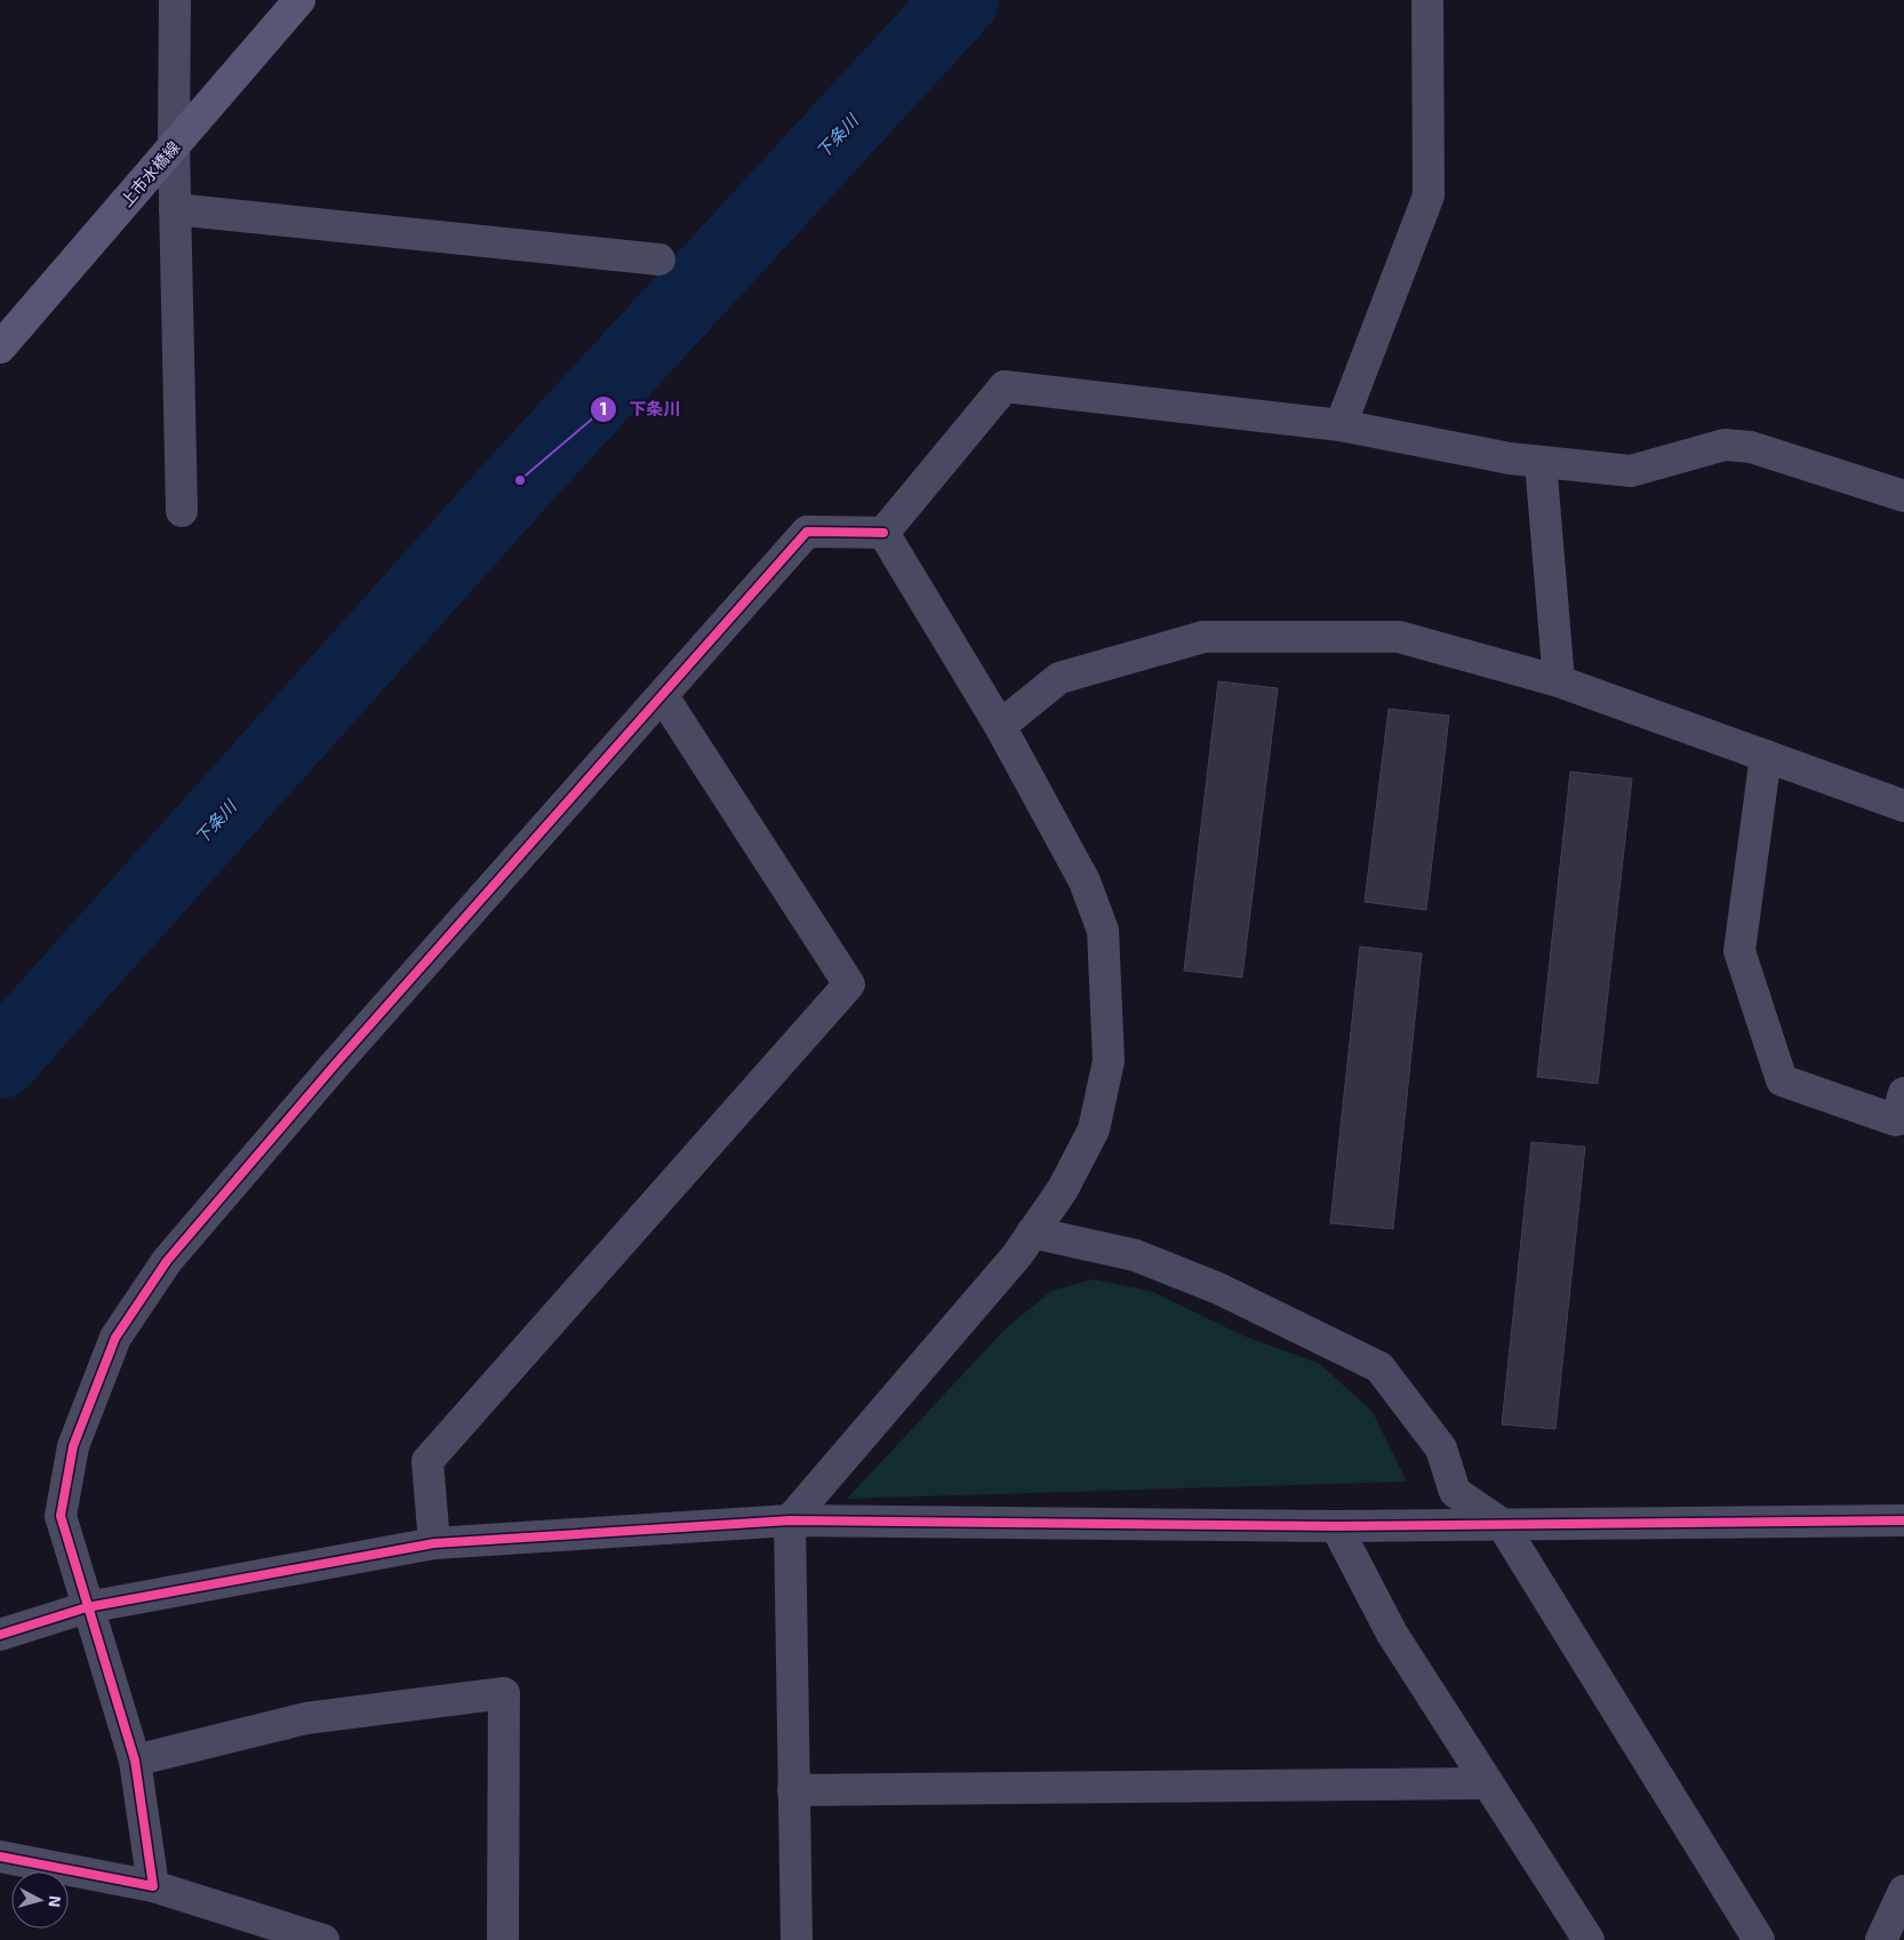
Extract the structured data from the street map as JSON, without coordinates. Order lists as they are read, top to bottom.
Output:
{
  "streets": {
    "main road": ["上市水橋線"]
  },
  "water": ["下条川"],
  "places": ["下条川"],
  "north": "right"
}
